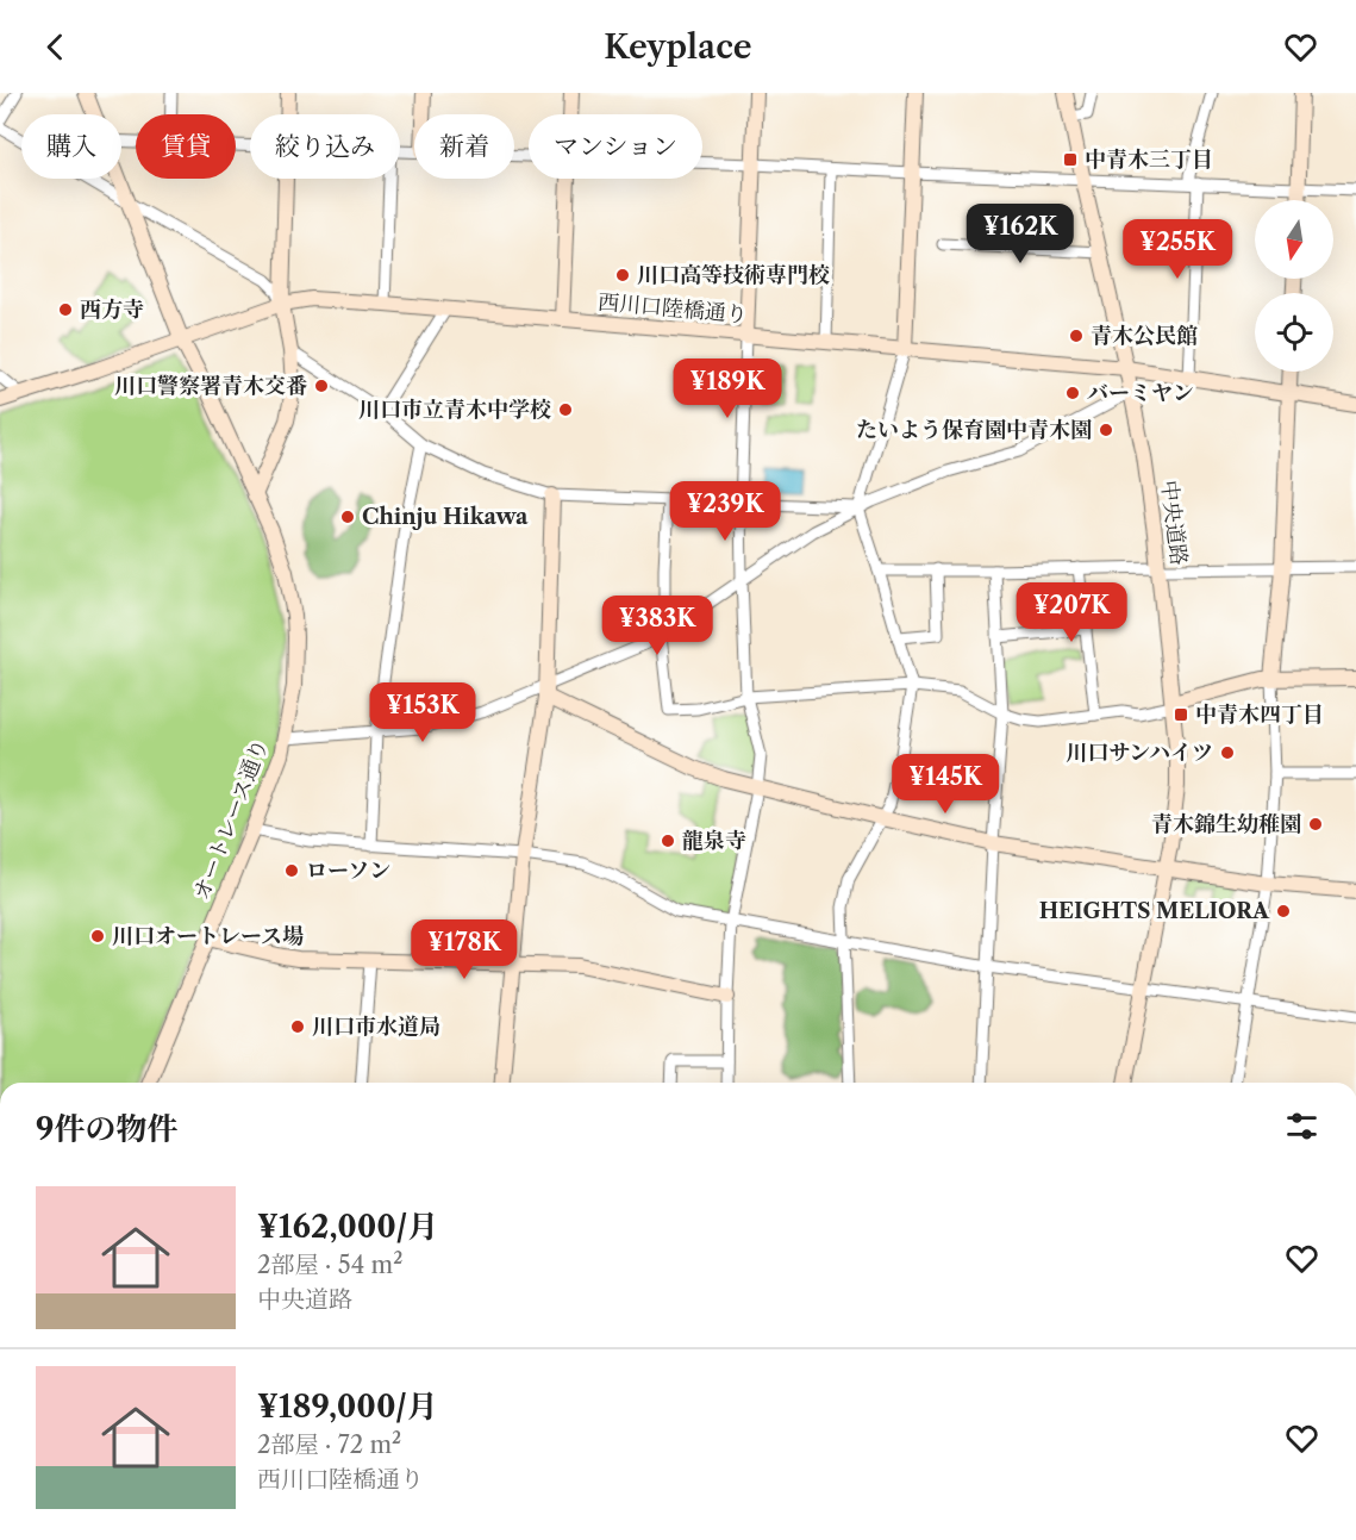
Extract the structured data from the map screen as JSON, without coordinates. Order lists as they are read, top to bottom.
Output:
{
  "streets": {
    "street": ["西川口陸橋通り", "中央道路", "オートレース通り"]
  },
  "crossings": [
    ["西川口陸橋通り", "中央道路"],
    ["西川口陸橋通り", "オートレース通り"]
  ],
  "places": {
    "transit": ["中青木三丁目", "中青木四丁目"],
    "other": [
      "川口高等技術専門校",
      "西方寺",
      "青木公民館",
      "川口警察署青木交番",
      "バーミヤン",
      "川口市立青木中学校",
      "たいよう保育園中青木園",
      "Chinju Hikawa",
      "川口サンハイツ",
      "青木錦生幼稚園",
      "龍泉寺",
      "ローソン",
      "HEIGHTS MELIORA",
      "川口オートレース場",
      "川口市水道局"
    ]
  },
  "north": "bottom",
  "page": {
    "header": "Keyplace",
    "chip": [
      "購入",
      "賃貸",
      "絞り込み",
      "新着",
      "マンション"
    ],
    "price": [
      "¥162K",
      "¥255K",
      "¥189K",
      "¥239K",
      "¥207K",
      "¥383K",
      "¥153K",
      "¥145K",
      "¥178K"
    ],
    "heading": "9件の物件",
    "list": [
      {
        "name": "¥162,000/月",
        "note": "2部屋 · 54 m² · 中央道路"
      },
      {
        "name": "¥189,000/月",
        "note": "2部屋 · 72 m² · 西川口陸橋通り"
      }
    ]
  }
}
